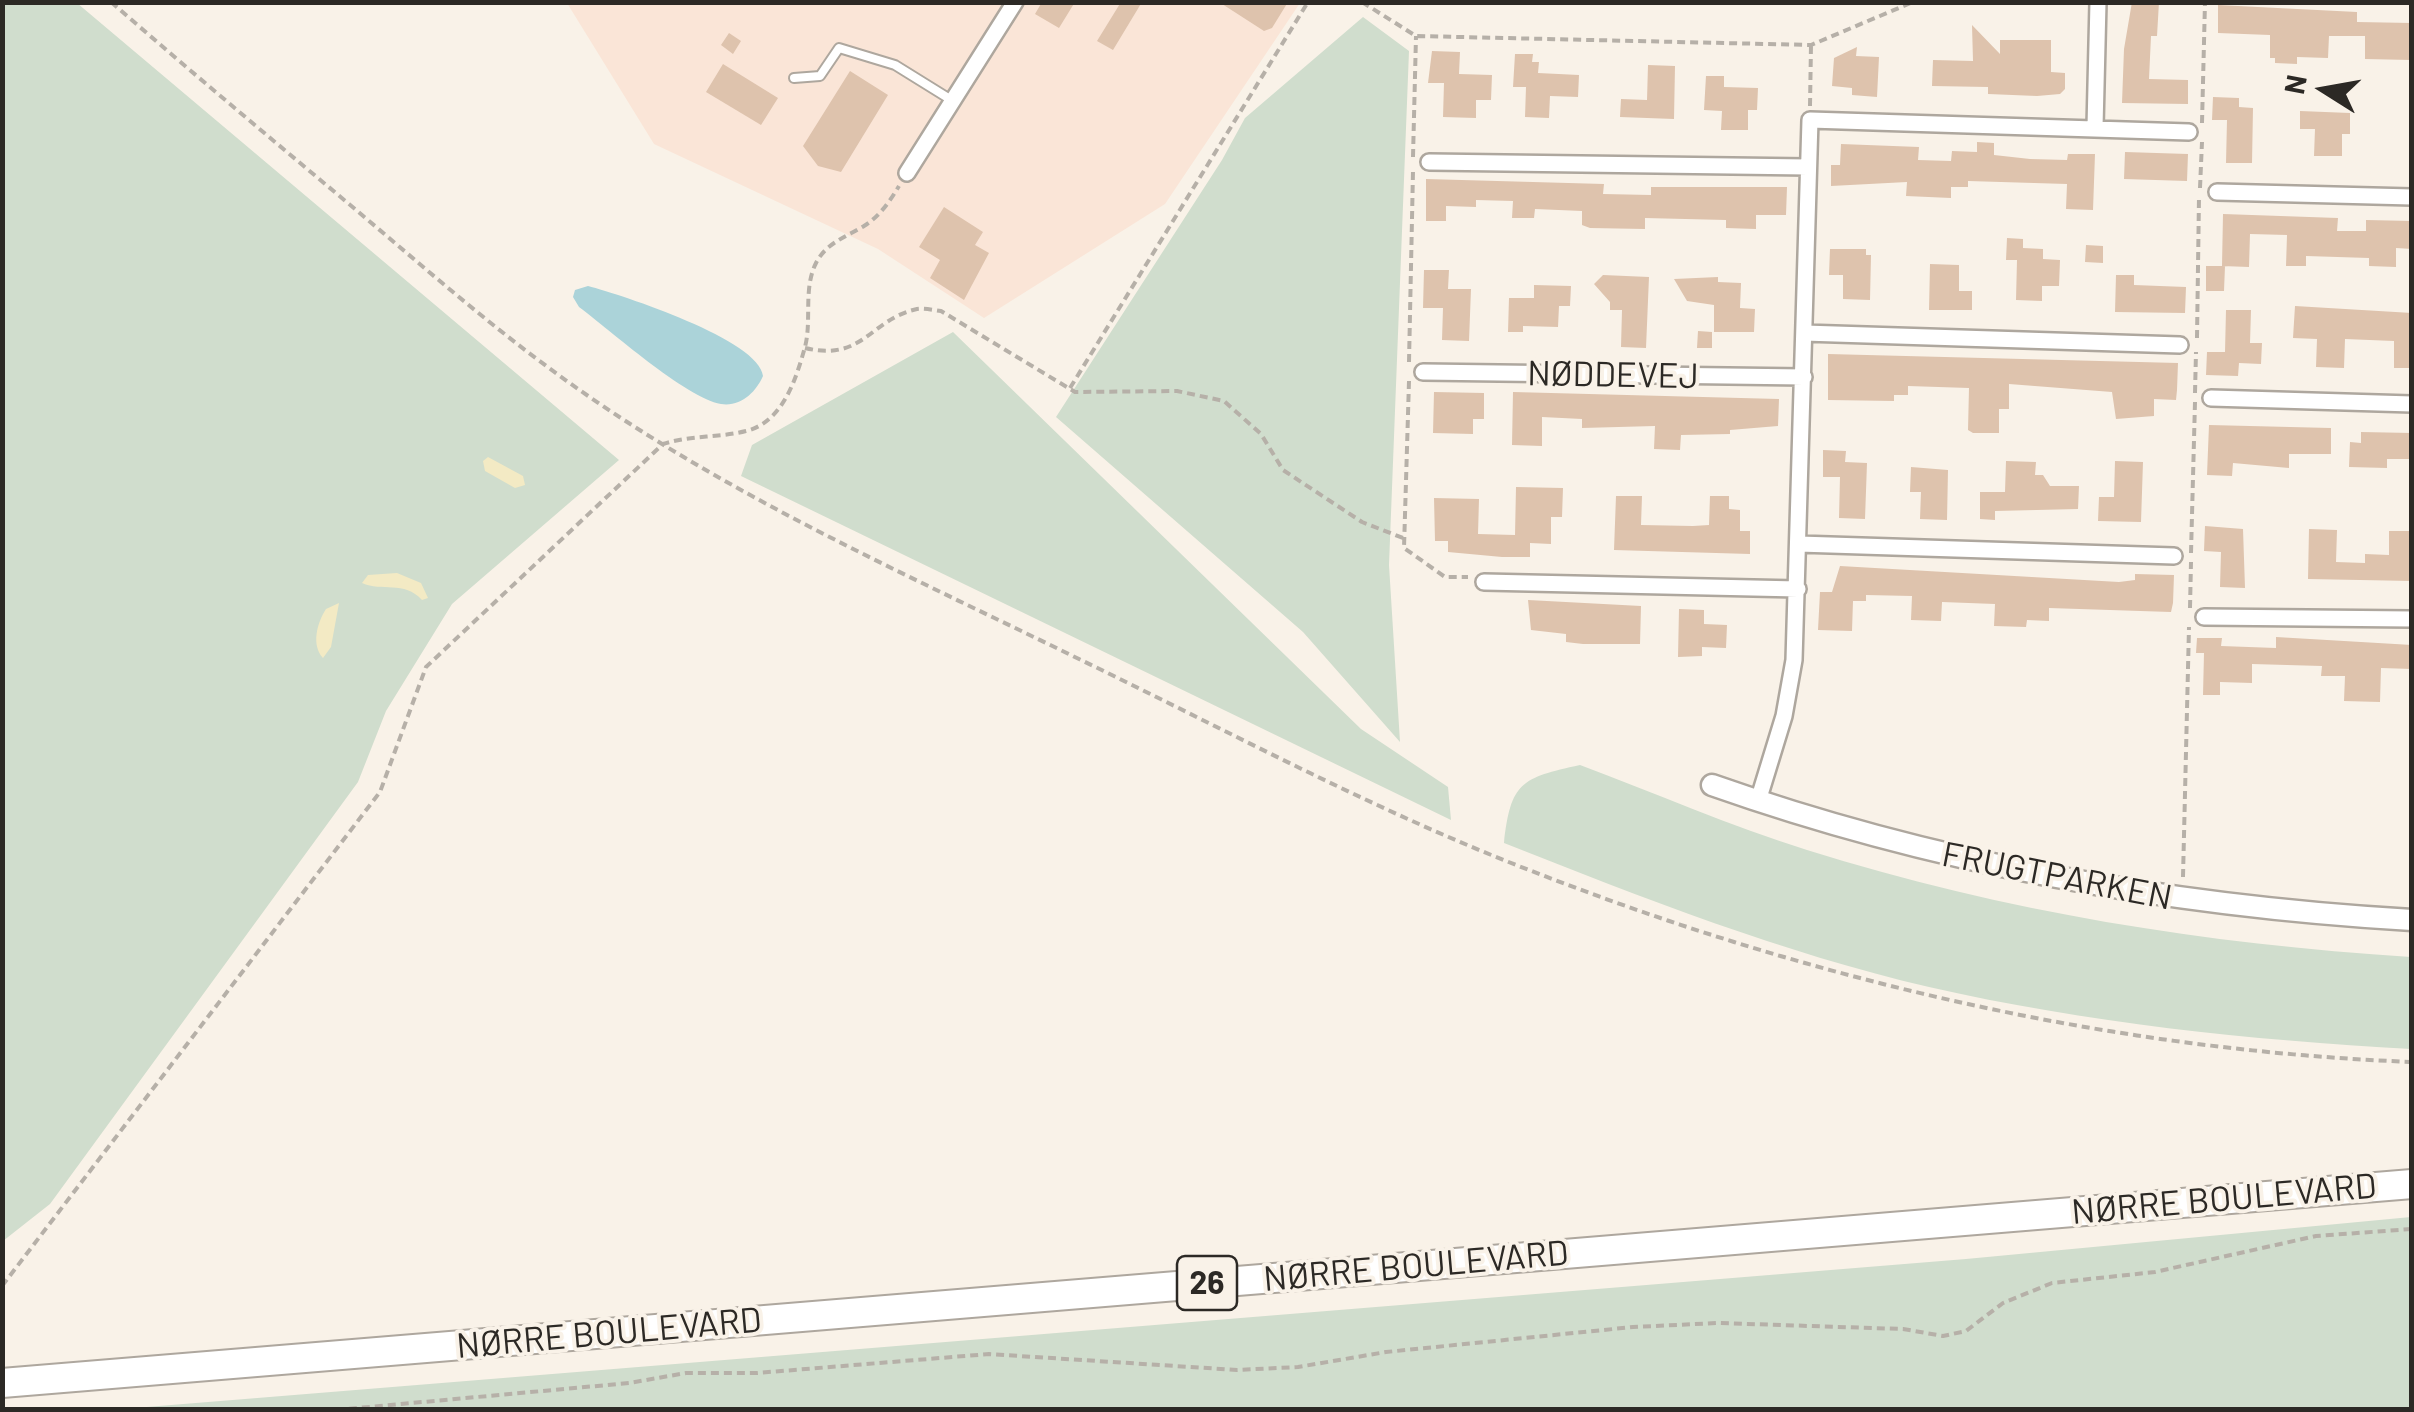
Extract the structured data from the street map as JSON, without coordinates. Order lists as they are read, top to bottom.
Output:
{
  "streets": {
    "highway": ["NØRRE BOULEVARD", "26"],
    "street": ["NØDDEVEJ", "FRUGTPARKEN"]
  },
  "north": "left"
}
